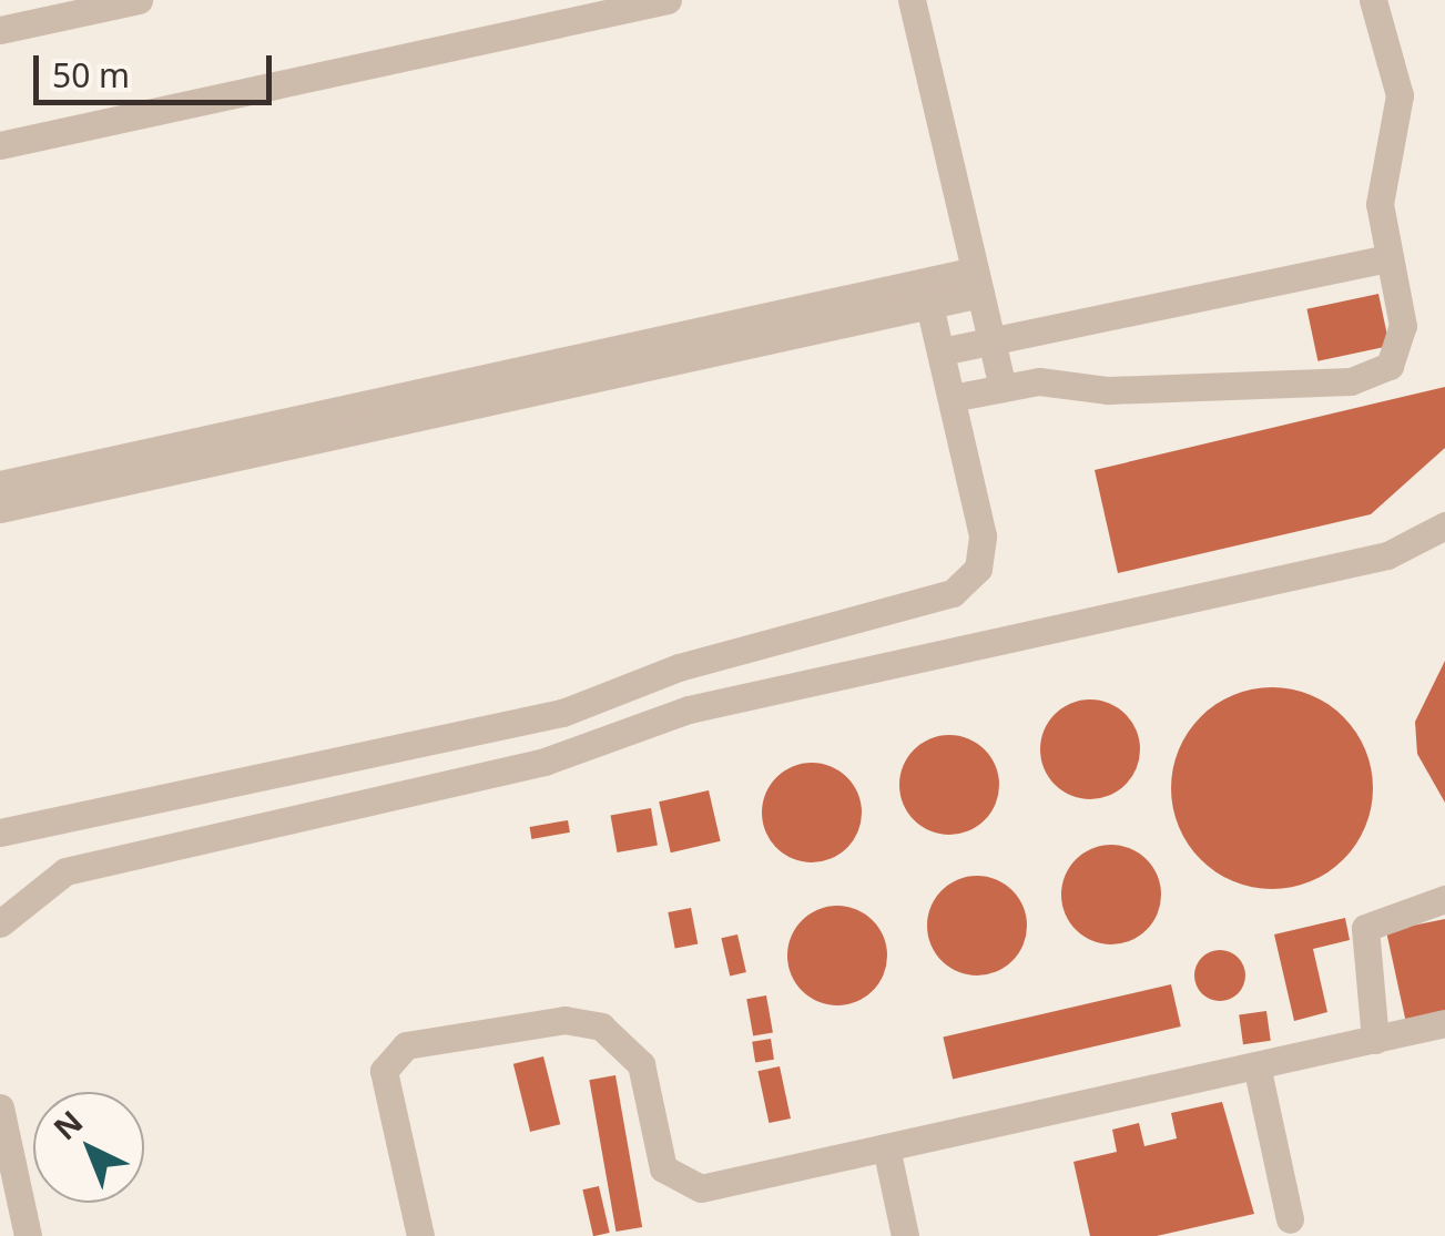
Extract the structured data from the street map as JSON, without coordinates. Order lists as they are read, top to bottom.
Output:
{
  "scale_bar": "50 m",
  "north": "top left"
}
